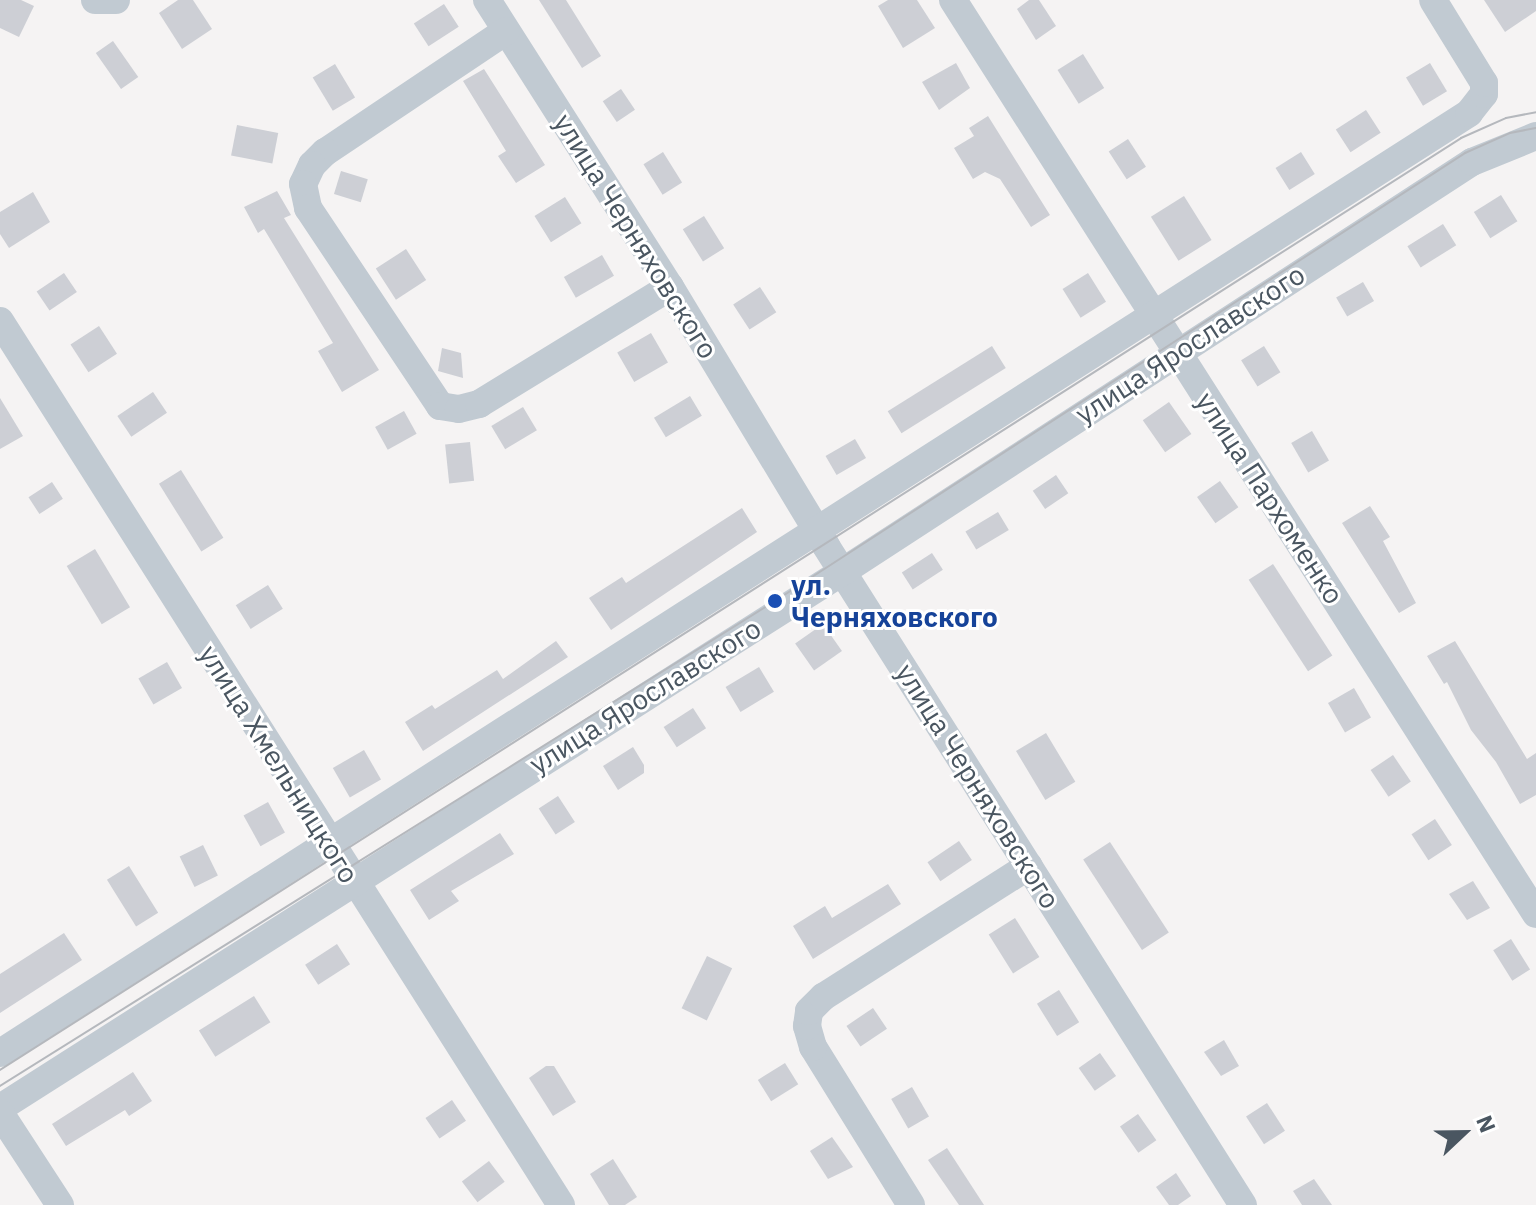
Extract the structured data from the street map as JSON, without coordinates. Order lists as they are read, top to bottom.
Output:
{
  "streets": {
    "street": [
      "улица Черняховского",
      "улица Ярославского",
      "улица Пархоменко",
      "улица Хмельницкого"
    ]
  },
  "crossings": [
    ["улица Черняховского", "улица Ярославского"],
    ["улица Ярославского", "улица Пархоменко"],
    ["улица Ярославского", "улица Хмельницкого"]
  ],
  "places": ["ул. Черняховского"],
  "north": "right"
}
